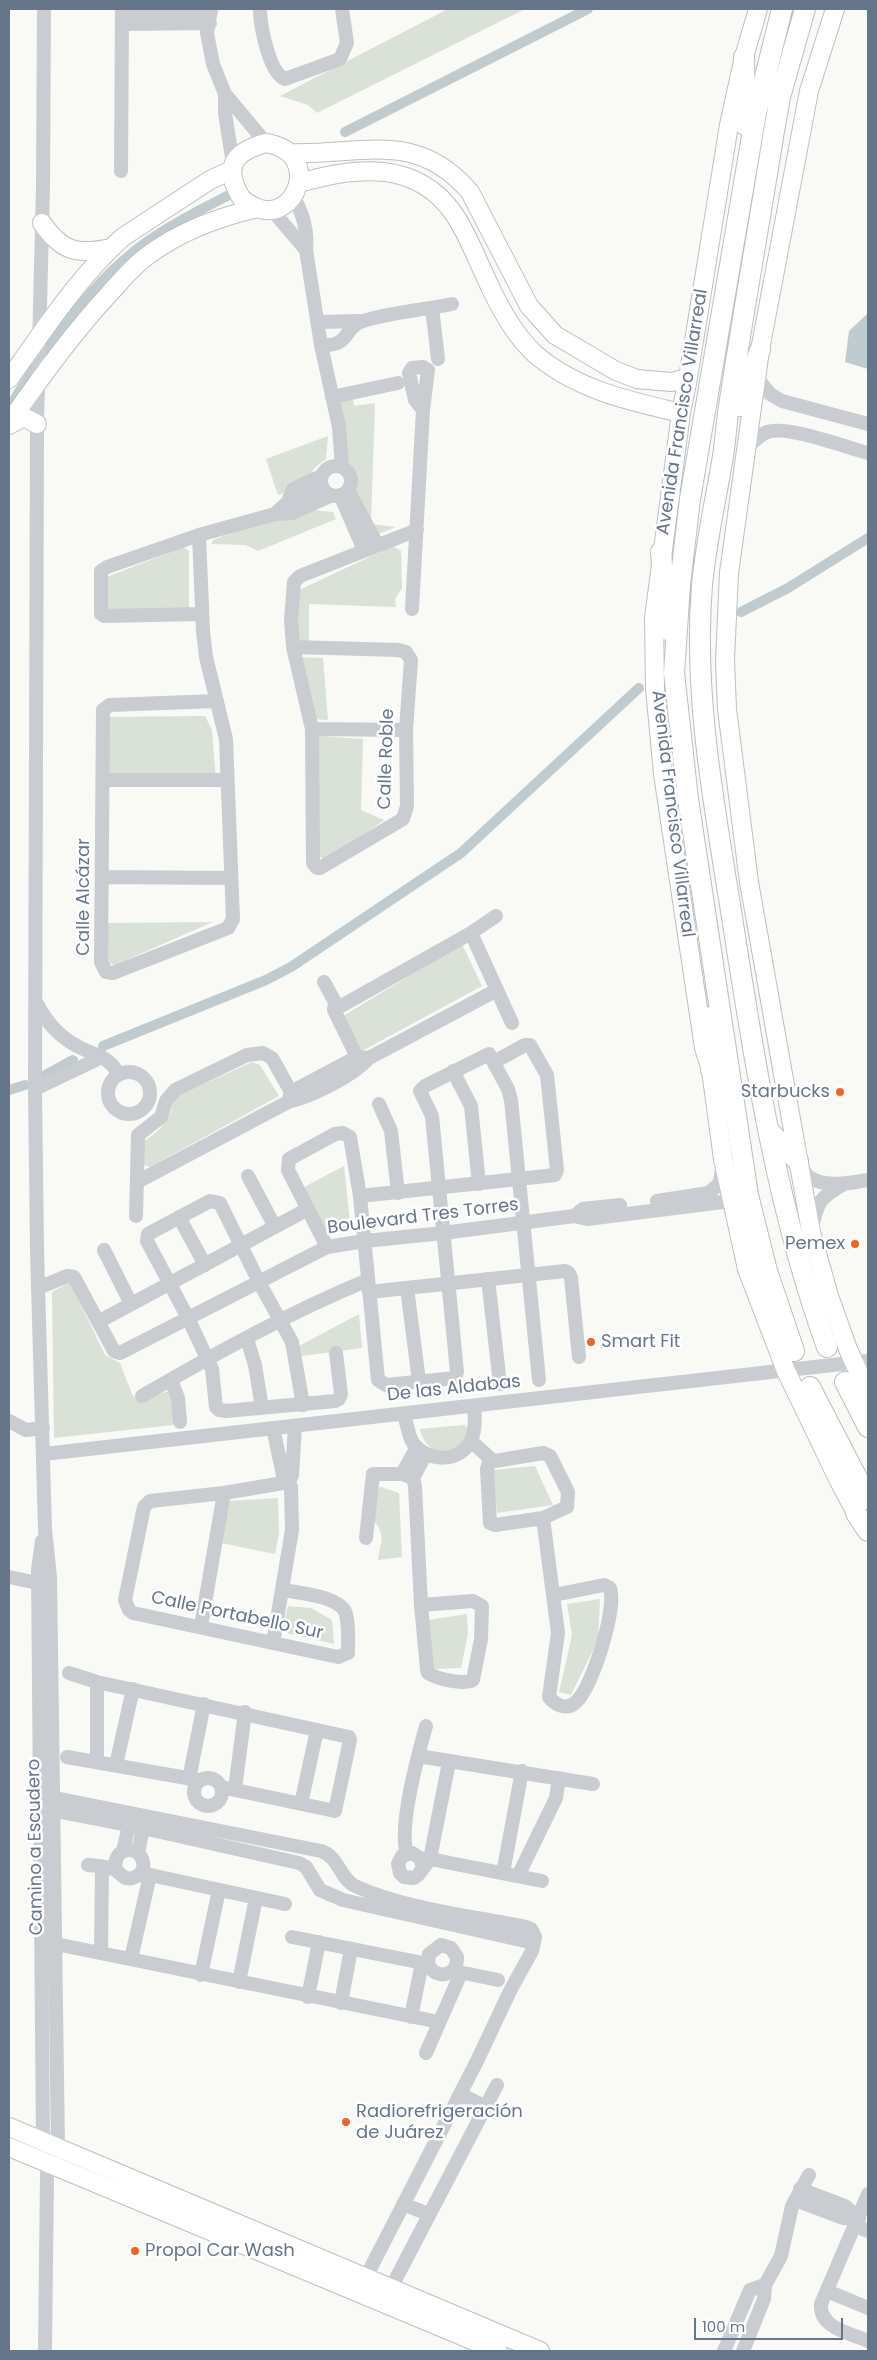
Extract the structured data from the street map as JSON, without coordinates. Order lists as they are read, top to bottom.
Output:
{
  "streets": {
    "highway": ["Avenida Francisco Villarreal"],
    "street": [
      "Calle Roble",
      "Calle Alcázar",
      "Boulevard Tres Torres",
      "De las Aldabas",
      "Calle Portabello Sur",
      "Camino a Escudero"
    ]
  },
  "crossings": [
    ["Avenida Francisco Villarreal", "Boulevard Tres Torres"],
    ["Avenida Francisco Villarreal", "De las Aldabas"],
    ["De las Aldabas", "Camino a Escudero"]
  ],
  "places": [
    "Starbucks",
    "Pemex",
    "Smart Fit",
    "Radiorefrigeración de Juárez",
    "Propol Car Wash"
  ],
  "scale_bar": "100 m"
}
